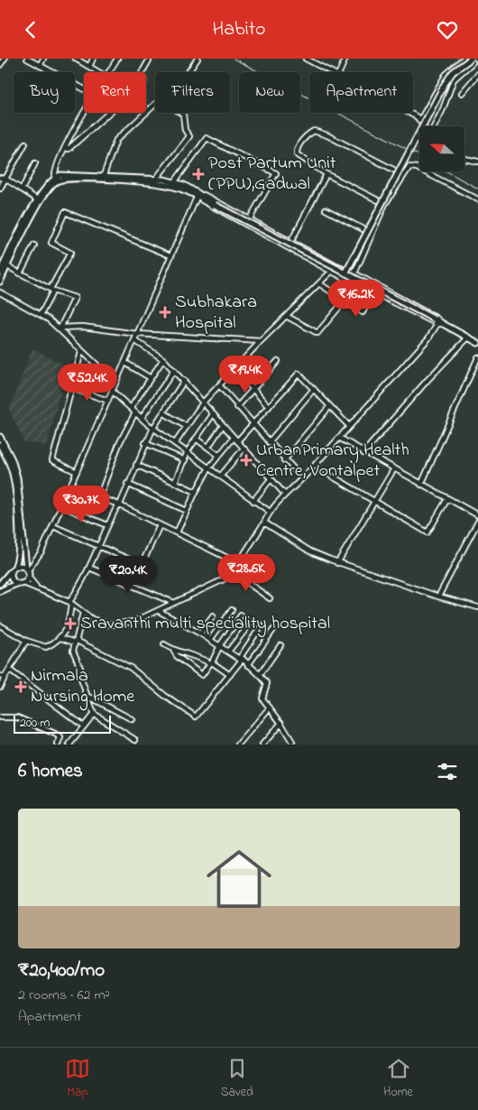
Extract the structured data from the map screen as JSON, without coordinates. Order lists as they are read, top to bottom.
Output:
{
  "places": {
    "health": [
      "Post Partum Unit (PPU),Gadwal",
      "Subhakara Hospital",
      "UrbanPrimary Health Centre, Vontalpet",
      "Sravanthi multi speciality hospital",
      "Nirmala Nursing Home"
    ]
  },
  "scale_bar": "200 m",
  "north": "left",
  "page": {
    "header": "Habito",
    "chip": [
      "Buy",
      "Rent",
      "Filters",
      "New",
      "Apartment"
    ],
    "price": [
      "₹16.2K",
      "₹19.4K",
      "₹52.4K",
      "₹30.7K",
      "₹28.6K",
      "₹20.4K"
    ],
    "scale": "200 m",
    "heading": "6 homes",
    "list": [
      {
        "name": "₹20,400/mo",
        "note": "2 rooms · 62 m² · Apartment"
      }
    ],
    "tabs": ["Map", "Saved", "Home"]
  }
}
